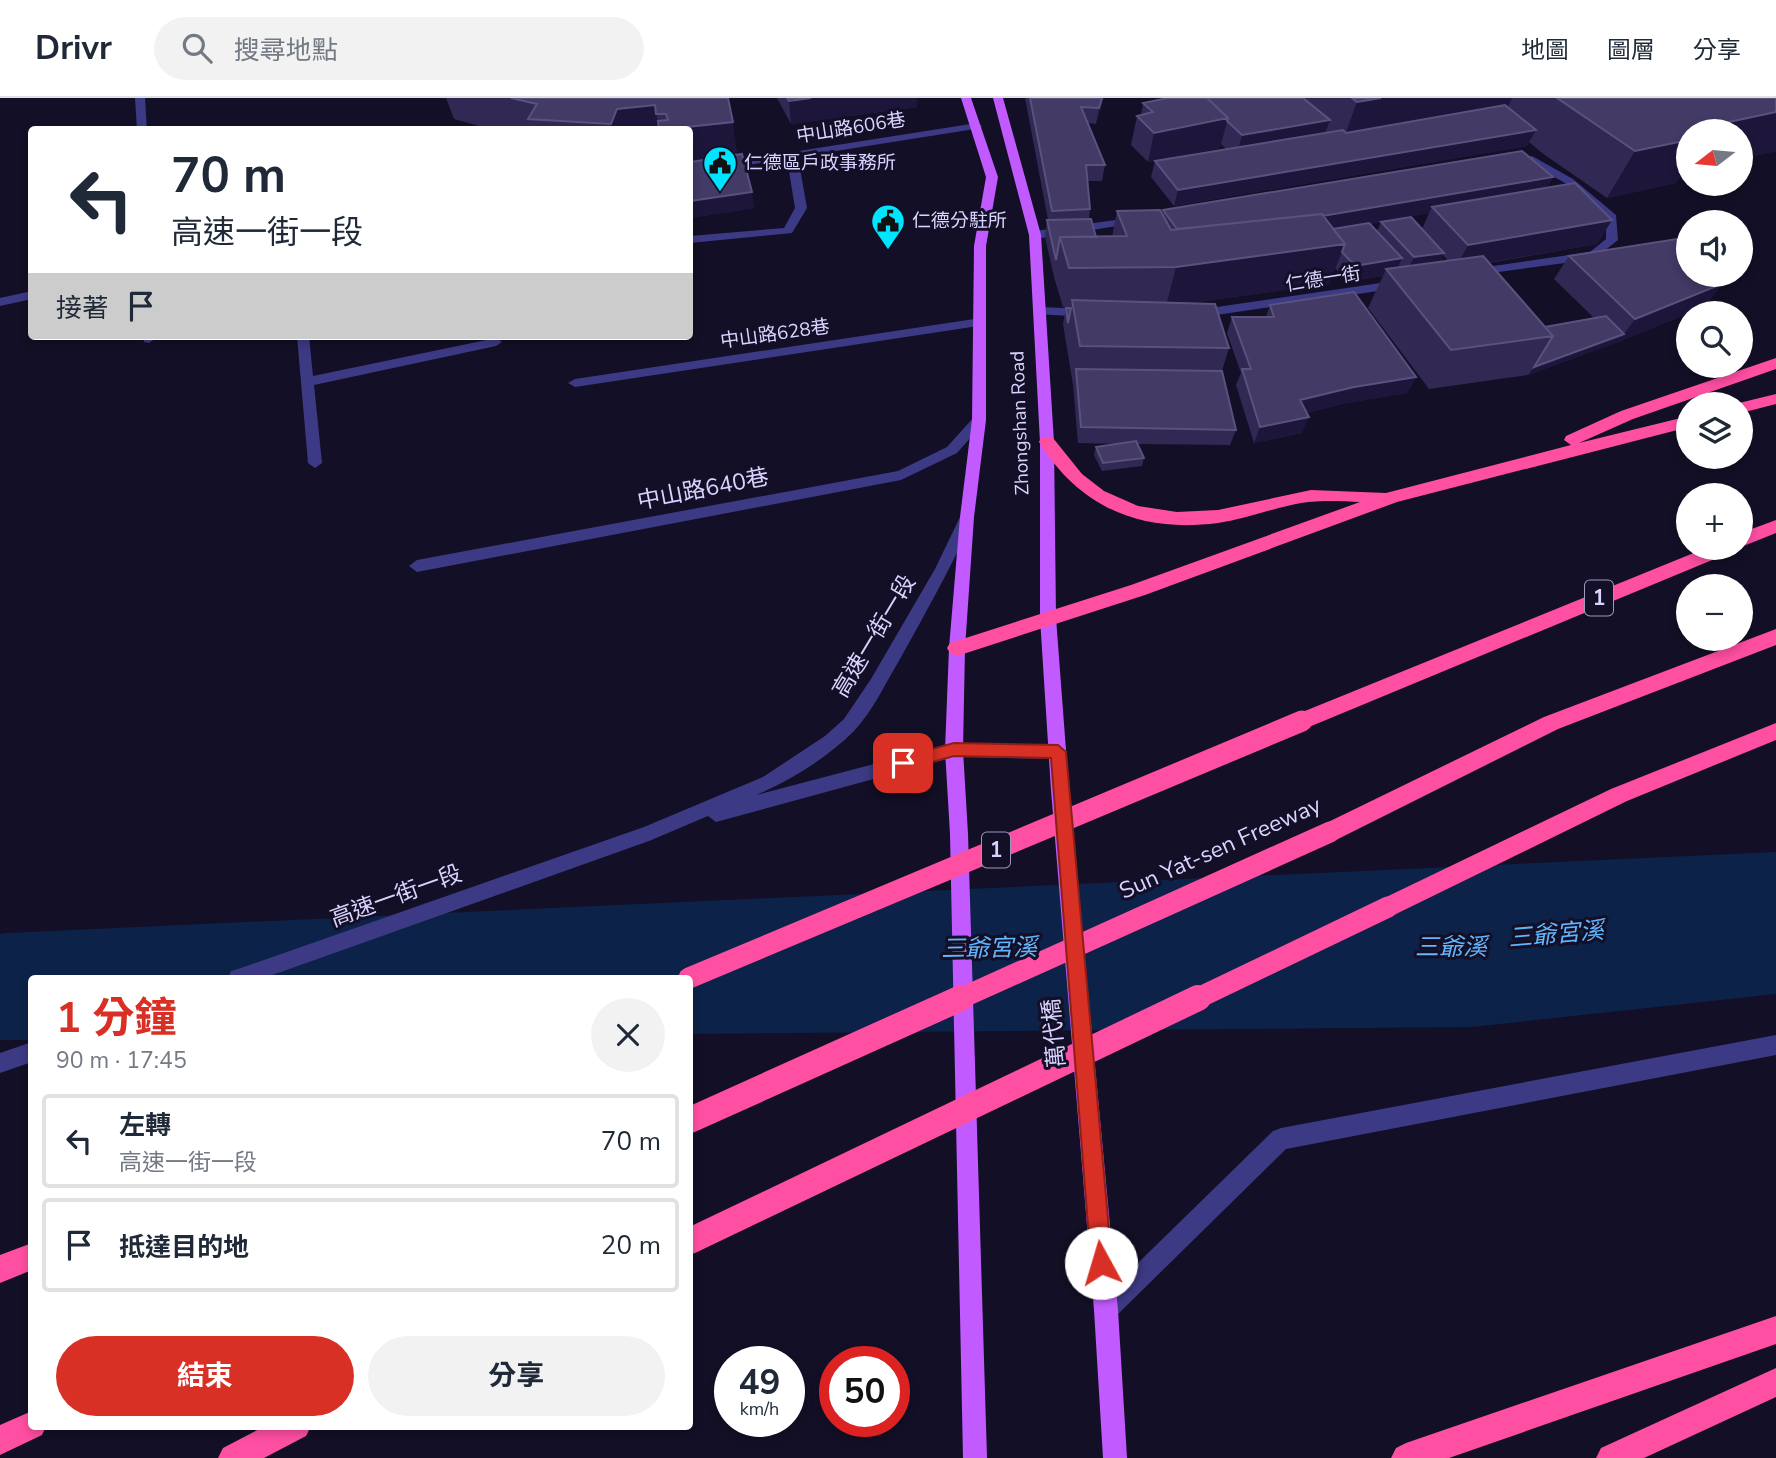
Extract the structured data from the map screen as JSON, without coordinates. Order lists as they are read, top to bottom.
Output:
{
  "streets": {
    "highway": ["1", "Sun Yat-sen Freeway"],
    "main road": ["Zhongshan Road", "萬代橋"],
    "street": [
      "中山路606巷",
      "仁德一街",
      "中山路628巷",
      "中山路640巷",
      "高速一街一段"
    ]
  },
  "crossings": [
    ["中山路606巷", "Zhongshan Road"],
    ["中山路628巷", "Zhongshan Road"],
    ["Zhongshan Road", "中山路640巷"],
    ["Zhongshan Road", "高速一街一段"],
    ["Zhongshan Road", "萬代橋"],
    ["高速一街一段", "萬代橋"]
  ],
  "water": ["三爺宮溪", "三爺溪"],
  "places": {
    "public building": ["仁德區戶政事務所", "仁德分駐所"]
  },
  "north": "left",
  "page": {
    "header": "Drivr",
    "search": "搜尋地點",
    "nav": ["地圖", "圖層", "分享"],
    "map_buttons": ["+", "−"],
    "turn": ["70 m", "高速一街一段"],
    "then": "接著",
    "heading": ["1 分鐘", "90 m · 17:45"],
    "list": [
      {
        "name": "左轉",
        "note": "高速一街一段",
        "value": "70 m"
      },
      {
        "name": "抵達目的地",
        "value": "20 m"
      }
    ],
    "buttons": ["結束", "分享"],
    "speed": "49 km/h",
    "limit": "50"
  }
}
